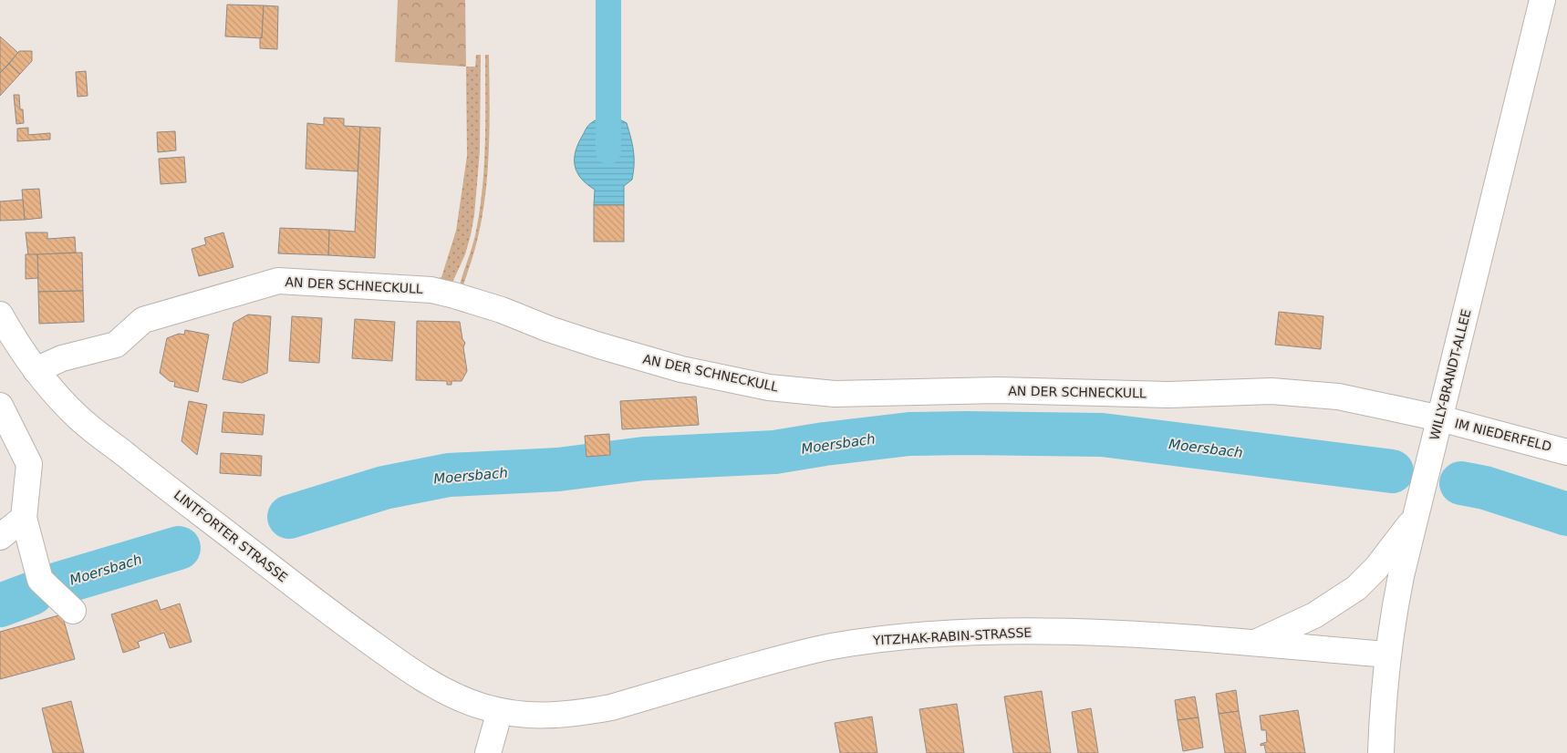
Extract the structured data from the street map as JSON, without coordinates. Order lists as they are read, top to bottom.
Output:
{
  "streets": {
    "street": [
      "AN DER SCHNECKULL",
      "WILLY-BRANDT-ALLEE",
      "IM NIEDERFELD",
      "LINTFORTER STRASSE",
      "YITZHAK-RABIN-STRASSE"
    ]
  },
  "crossings": [
    ["AN DER SCHNECKULL", "WILLY-BRANDT-ALLEE"],
    ["AN DER SCHNECKULL", "IM NIEDERFELD"],
    ["AN DER SCHNECKULL", "LINTFORTER STRASSE"],
    ["WILLY-BRANDT-ALLEE", "IM NIEDERFELD"],
    ["WILLY-BRANDT-ALLEE", "YITZHAK-RABIN-STRASSE"],
    ["LINTFORTER STRASSE", "YITZHAK-RABIN-STRASSE"]
  ],
  "water": ["Moersbach"]
}
